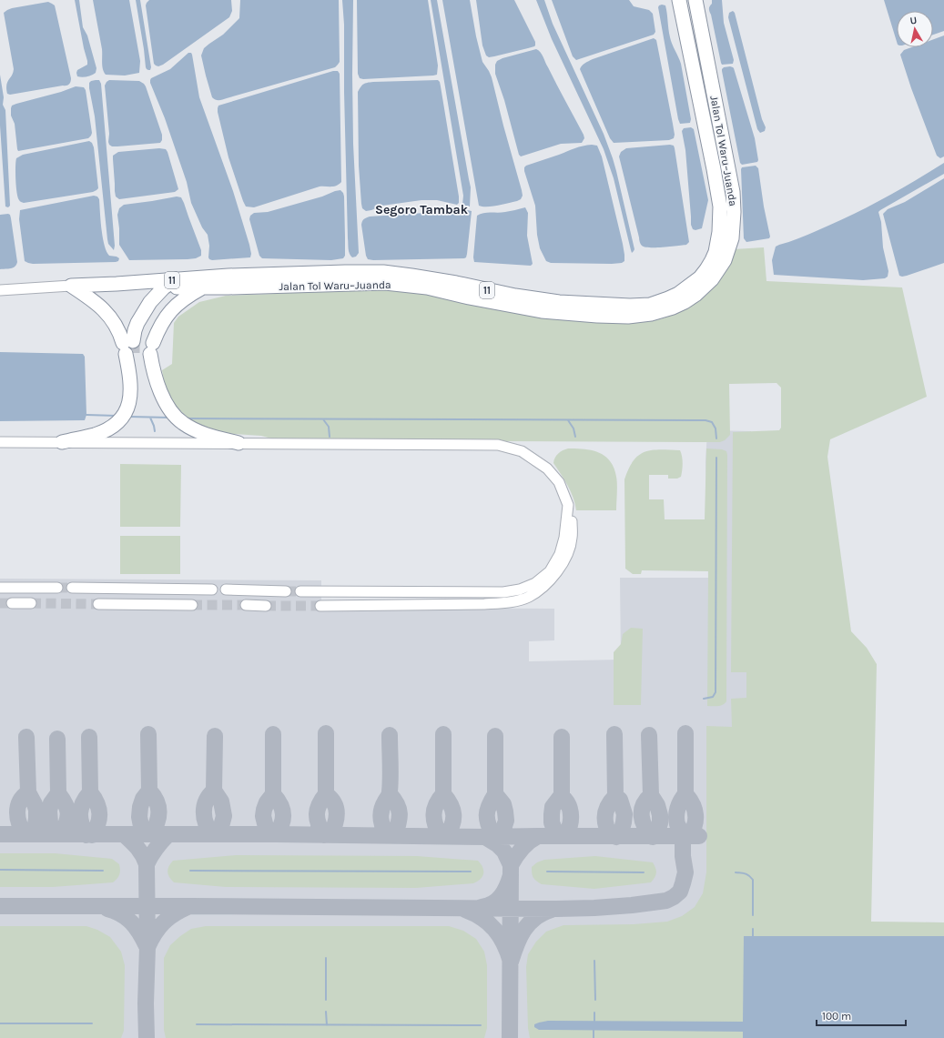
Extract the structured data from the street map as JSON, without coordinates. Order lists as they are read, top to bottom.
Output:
{
  "streets": {
    "highway": ["Jalan Tol Waru–Juanda", "11"]
  },
  "districts": ["Segoro Tambak"],
  "scale_bar": "100 m",
  "north": "top"
}
